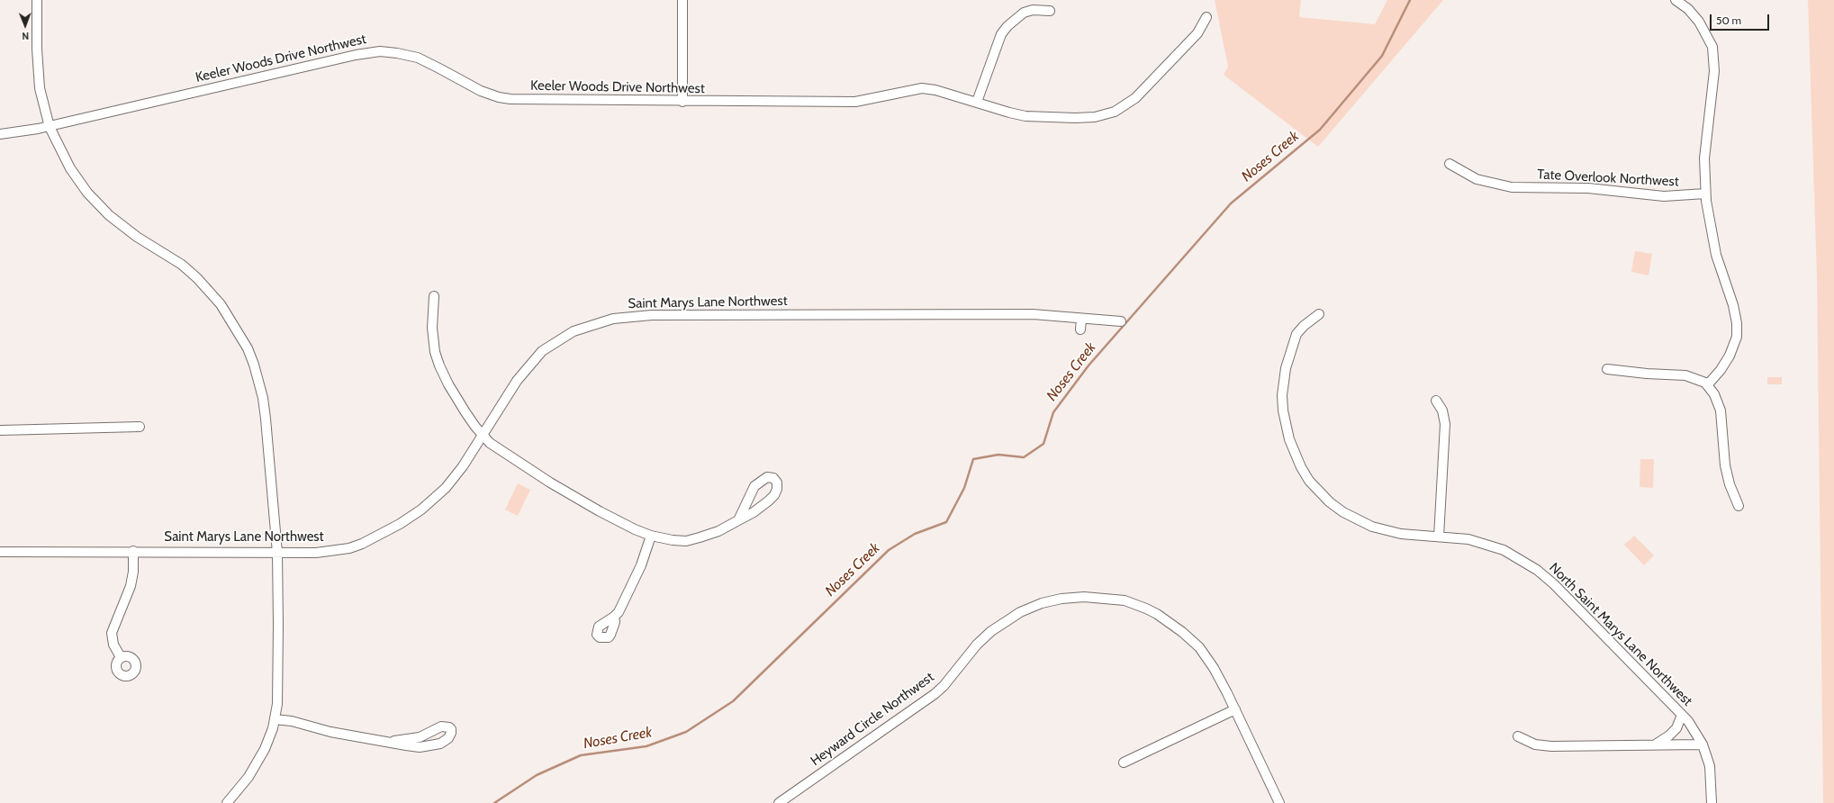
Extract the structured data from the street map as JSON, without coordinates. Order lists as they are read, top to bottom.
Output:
{
  "streets": {
    "street": [
      "Keeler Woods Drive Northwest",
      "Tate Overlook Northwest",
      "Saint Marys Lane Northwest",
      "North Saint Marys Lane Northwest",
      "Heyward Circle Northwest"
    ]
  },
  "water": ["Noses Creek"],
  "scale_bar": "50 m",
  "north": "bottom"
}
